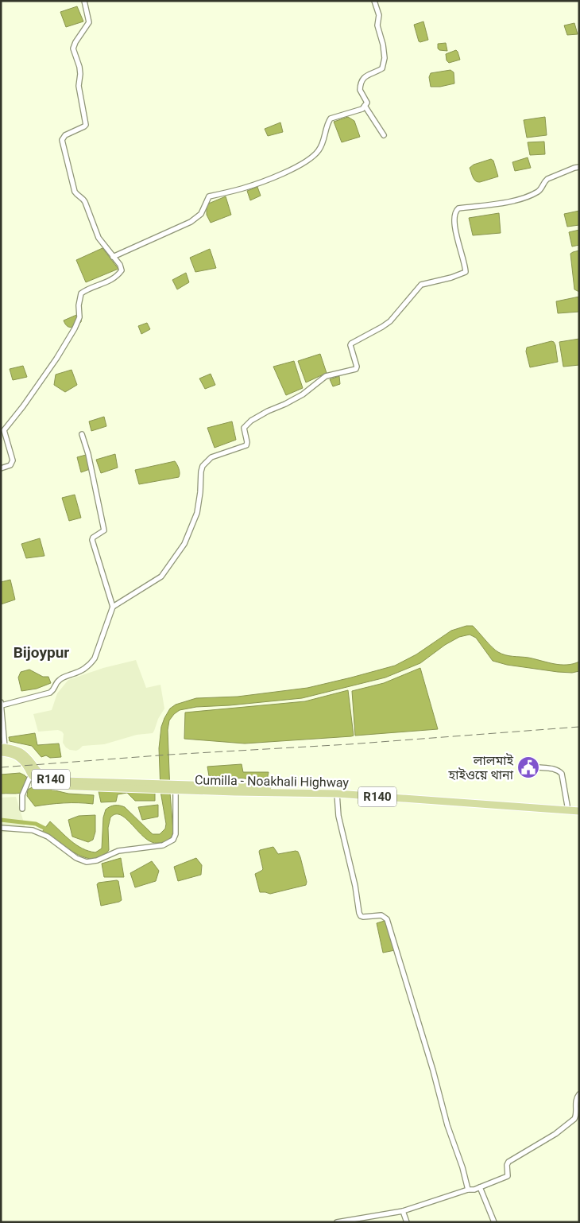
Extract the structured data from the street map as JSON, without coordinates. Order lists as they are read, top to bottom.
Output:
{
  "streets": {
    "main road": ["R140", "Cumilla - Noakhali Highway"]
  },
  "crossings": [
    ["R140", "Cumilla - Noakhali Highway"]
  ],
  "districts": ["Bijoypur"],
  "places": {
    "public building": ["লালমাই হাইওয়ে থানা"]
  }
}
